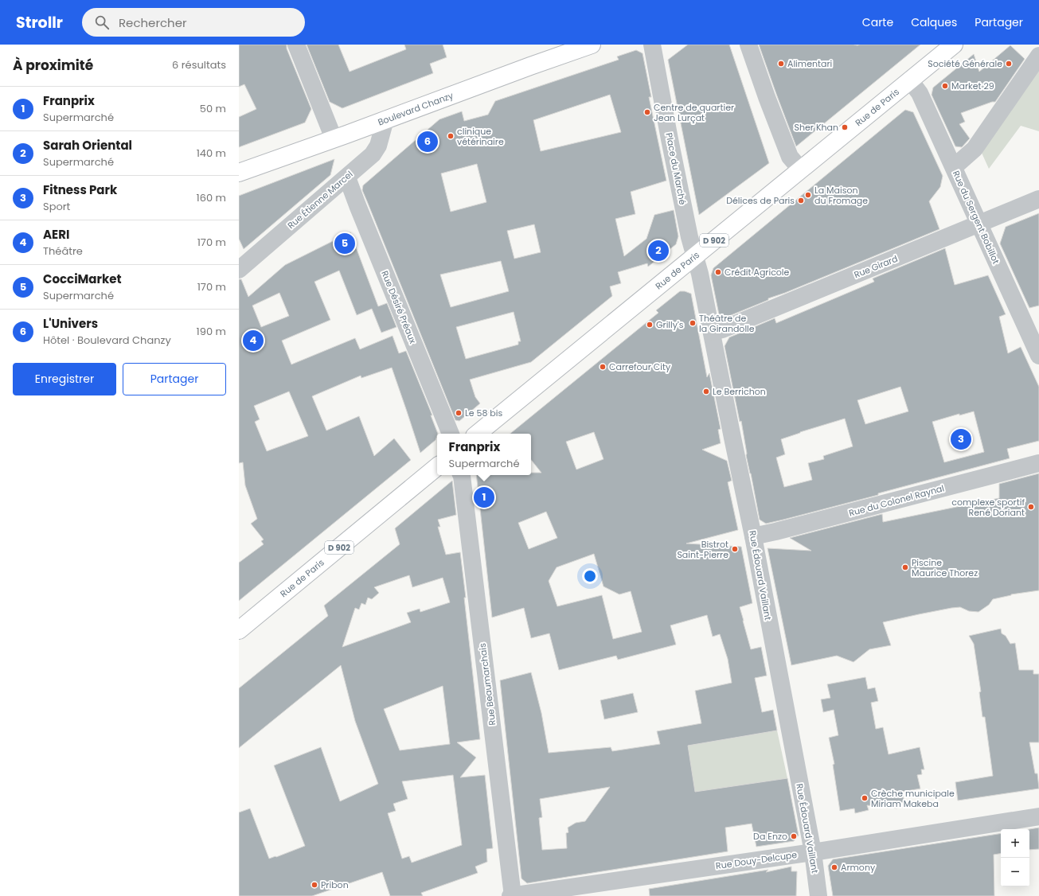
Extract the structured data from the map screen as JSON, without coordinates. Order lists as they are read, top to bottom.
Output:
{
  "streets": {
    "main road": ["Rue de Paris", "Boulevard Chanzy", "D 902"],
    "street": [
      "Place du Marché",
      "Rue Étienne Marcel",
      "Rue du Sergent Bobillot",
      "Rue Girard",
      "Rue Désiré Préaux",
      "Rue du Colonel Raynal",
      "Rue Édouard Vaillant",
      "Rue Beaumarchais",
      "Rue Douy-Delcupe"
    ]
  },
  "crossings": [
    ["Rue de Paris", "Place du Marché"],
    ["Rue de Paris", "Rue du Sergent Bobillot"],
    ["Rue de Paris", "Rue Édouard Vaillant"],
    ["Boulevard Chanzy", "Rue Étienne Marcel"],
    ["Place du Marché", "Rue Édouard Vaillant"],
    ["Rue Étienne Marcel", "Rue Désiré Préaux"],
    ["Rue du Sergent Bobillot", "Rue Girard"],
    ["Rue Girard", "Rue Édouard Vaillant"],
    ["Rue du Colonel Raynal", "Rue Édouard Vaillant"],
    ["Rue Édouard Vaillant", "Rue Douy-Delcupe"],
    ["Rue Beaumarchais", "Rue Douy-Delcupe"]
  ],
  "places": [
    "Alimentari",
    "Société Générale",
    "Market 29",
    "Centre de quartier Jean Lurçat",
    "Sher Khan",
    "clinique vétérinaire",
    "La Maison du Fromage",
    "Délices de Paris",
    "Crédit Agricole",
    "Théâtre de la Girandolle",
    "Grilly's",
    "Carrefour City",
    "Le Berrichon",
    "Le 58 bis",
    "complexe sportif René Doriant",
    "Bistrot Saint-Pierre",
    "Piscine Maurice Thorez",
    "Crèche municipale Miriam Makeba",
    "Da Enzo",
    "Armony",
    "Pribon"
  ],
  "page": {
    "header": "Strollr",
    "search": "Rechercher",
    "nav": ["Carte", "Calques", "Partager"],
    "heading": ["À proximité", "6 résultats"],
    "list": [
      {
        "mark": "1",
        "name": "Franprix",
        "note": "Supermarché",
        "value": "50 m"
      },
      {
        "mark": "2",
        "name": "Sarah Oriental",
        "note": "Supermarché",
        "value": "140 m"
      },
      {
        "mark": "3",
        "name": "Fitness Park",
        "note": "Sport",
        "value": "160 m"
      },
      {
        "mark": "4",
        "name": "AERI",
        "note": "Théâtre",
        "value": "170 m"
      },
      {
        "mark": "5",
        "name": "CocciMarket",
        "note": "Supermarché",
        "value": "170 m"
      },
      {
        "mark": "6",
        "name": "L'Univers",
        "note": "Hôtel · Boulevard Chanzy",
        "value": "190 m"
      }
    ],
    "pins": [
      "6",
      "5",
      "2",
      "4",
      "3",
      "1"
    ],
    "buttons": ["Enregistrer", "Partager"],
    "popup": ["Franprix", "Supermarché"],
    "map_buttons": ["+", "−"]
  }
}
